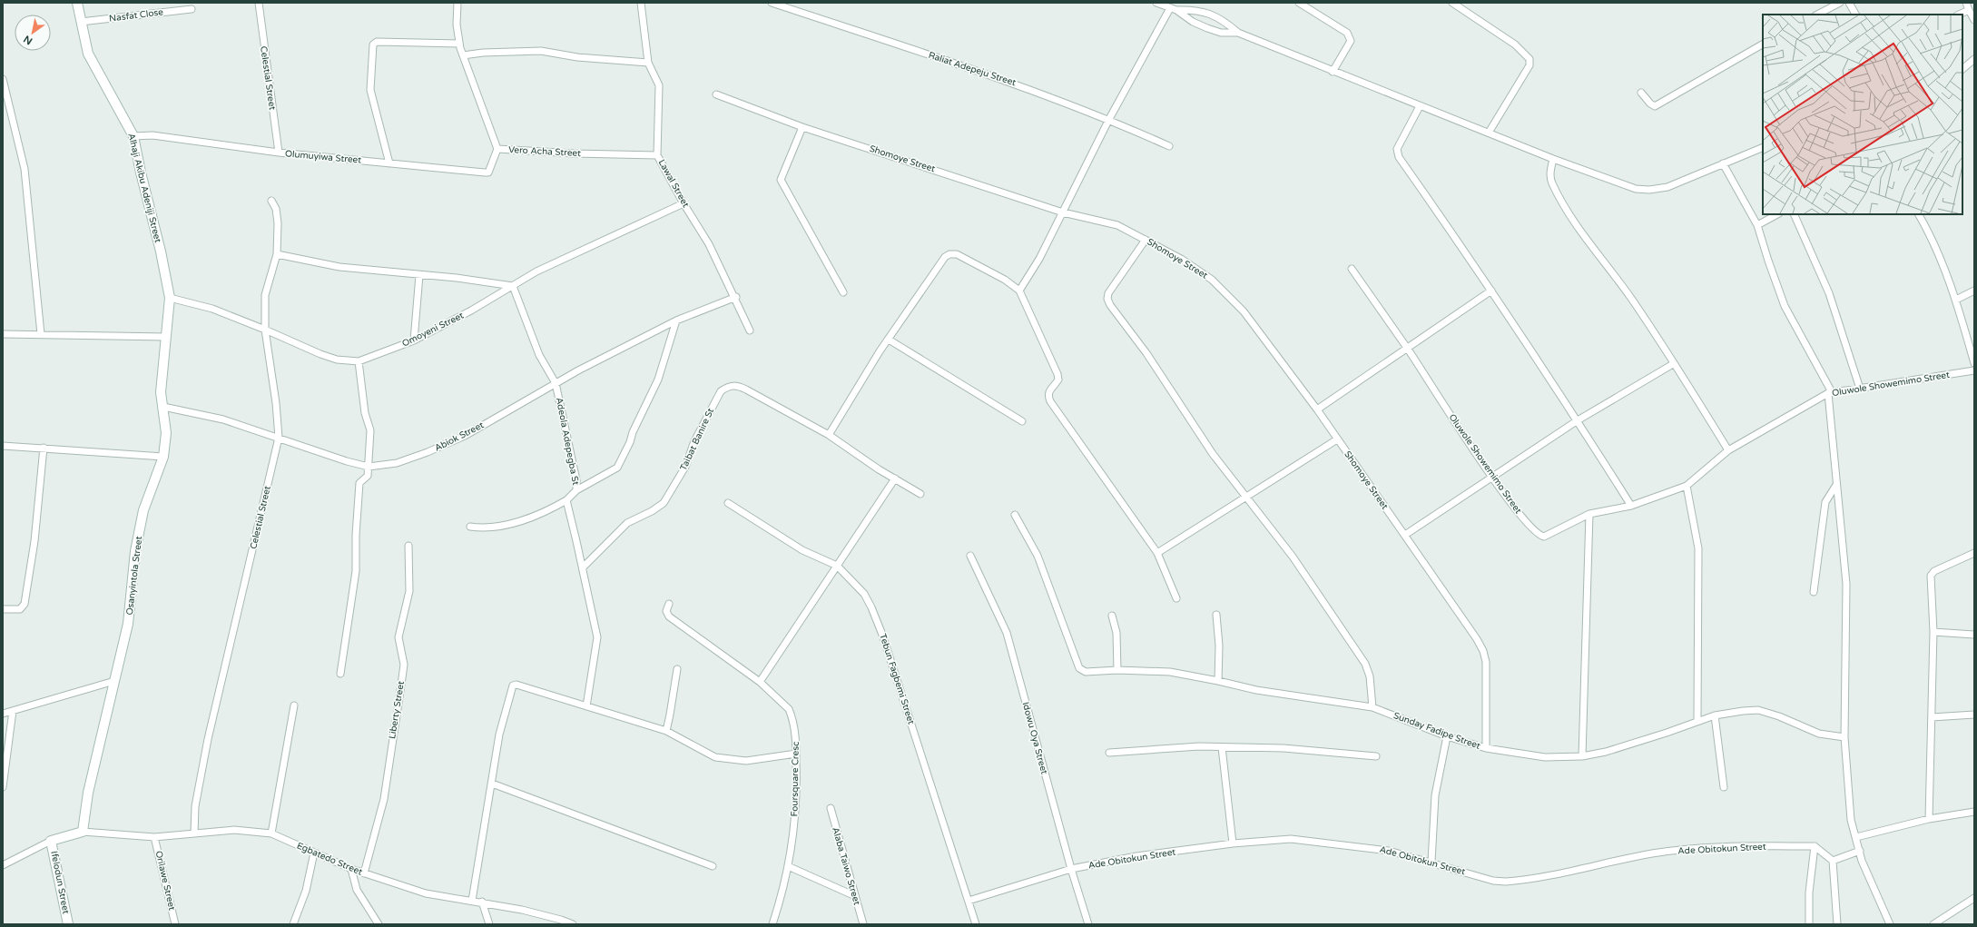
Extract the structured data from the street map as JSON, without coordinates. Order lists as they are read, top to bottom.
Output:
{
  "streets": {
    "street": [
      "Nasfat Close",
      "Raliat Adepeju Street",
      "Celestial Street",
      "Vero Acha Street",
      "Olumuyiwa Street",
      "Shomoye Street",
      "Lawal Street",
      "Alhaji Akibu Adeniji Street",
      "Omoyeni Street",
      "Oluwole Showemimo Street",
      "Abiok Street",
      "Taibat Banire St",
      "Adeola Adepegba St",
      "Osanyintola Street",
      "Tebun Fagbemi Street",
      "Liberty Street",
      "Sunday Fadipe Street",
      "Idowu Oya Street",
      "Foursquare Cresc",
      "Ade Obitokun Street",
      "Egbatedo Street",
      "Alaba Taiwo Street",
      "Orilawe Street",
      "Ifelodun Street"
    ]
  },
  "crossings": [
    ["Nasfat Close", "Alhaji Akibu Adeniji Street"],
    ["Celestial Street", "Olumuyiwa Street"],
    ["Celestial Street", "Omoyeni Street"],
    ["Celestial Street", "Abiok Street"],
    ["Celestial Street", "Egbatedo Street"],
    ["Vero Acha Street", "Olumuyiwa Street"],
    ["Vero Acha Street", "Lawal Street"],
    ["Olumuyiwa Street", "Alhaji Akibu Adeniji Street"],
    ["Shomoye Street", "Sunday Fadipe Street"],
    ["Lawal Street", "Omoyeni Street"],
    ["Lawal Street", "Abiok Street"],
    ["Alhaji Akibu Adeniji Street", "Omoyeni Street"],
    ["Alhaji Akibu Adeniji Street", "Osanyintola Street"],
    ["Omoyeni Street", "Adeola Adepegba St"],
    ["Omoyeni Street", "Osanyintola Street"],
    ["Abiok Street", "Adeola Adepegba St"],
    ["Abiok Street", "Osanyintola Street"],
    ["Osanyintola Street", "Egbatedo Street"],
    ["Tebun Fagbemi Street", "Ade Obitokun Street"],
    ["Liberty Street", "Egbatedo Street"],
    ["Idowu Oya Street", "Ade Obitokun Street"],
    ["Egbatedo Street", "Orilawe Street"]
  ],
  "north": "bottom left"
}
